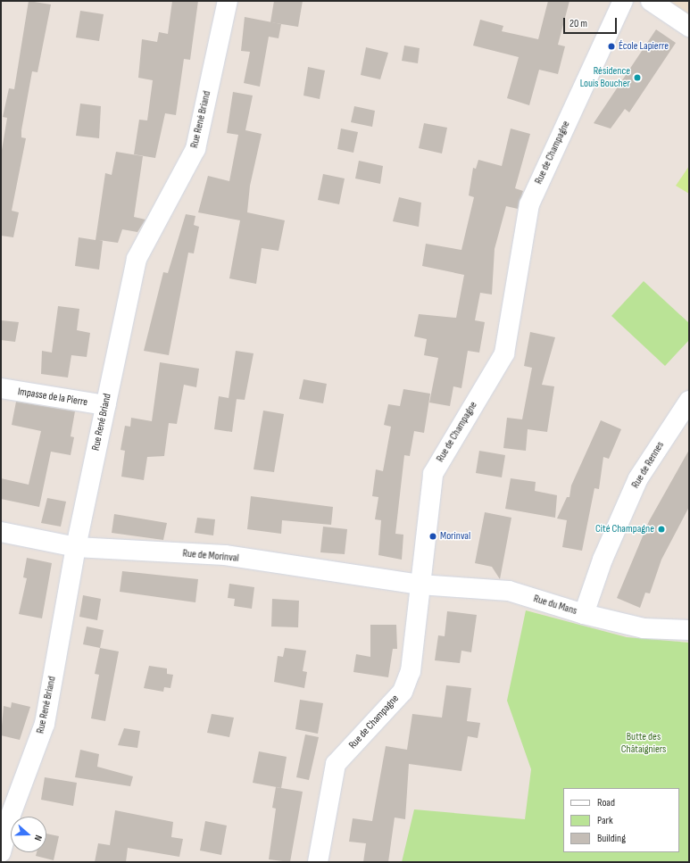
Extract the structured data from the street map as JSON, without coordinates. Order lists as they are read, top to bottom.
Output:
{
  "streets": {
    "street": [
      "Rue René Briand",
      "Rue de Champagne",
      "Impasse de la Pierre",
      "Rue de Rennes",
      "Rue de Morinval",
      "Rue du Mans"
    ]
  },
  "crossings": [
    ["Rue René Briand", "Impasse de la Pierre"],
    ["Rue René Briand", "Rue de Morinval"],
    ["Rue de Champagne", "Rue de Morinval"],
    ["Rue de Champagne", "Rue du Mans"],
    ["Rue de Rennes", "Rue du Mans"],
    ["Rue de Morinval", "Rue du Mans"]
  ],
  "parks": ["Butte des Châtaigniers"],
  "places": [
    "École Lapierre",
    "Résidence Louis Boucher",
    "Cité Champagne",
    "Morinval"
  ],
  "legend": ["Road", "Park", "Building"],
  "scale_bar": "20 m",
  "north": "right"
}
